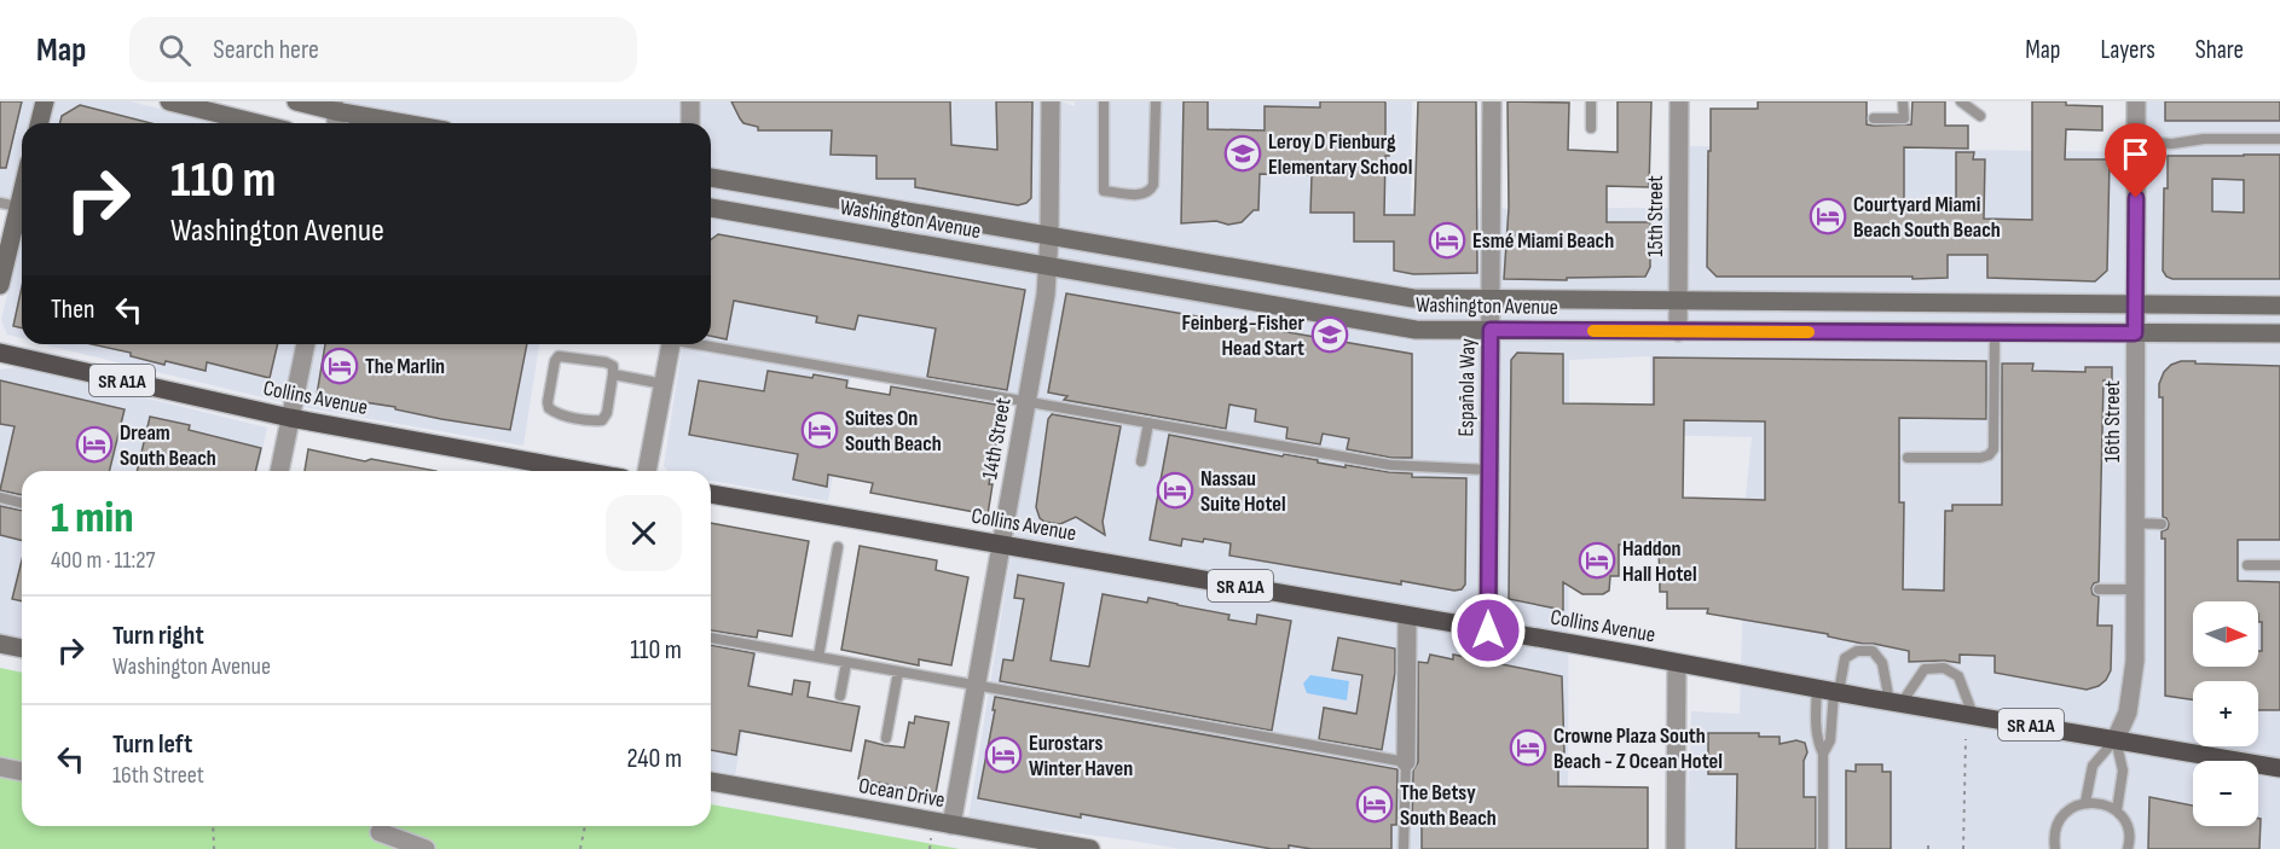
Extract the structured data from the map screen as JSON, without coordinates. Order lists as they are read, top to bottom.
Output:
{
  "streets": {
    "main road": [
      "Washington Avenue",
      "SR A1A",
      "Collins Avenue",
      "Ocean Drive"
    ],
    "street": [
      "15th Street",
      "Española Way",
      "16th Street",
      "14th Street"
    ]
  },
  "crossings": [
    ["15th Street", "Washington Avenue"],
    ["Washington Avenue", "Española Way"],
    ["Washington Avenue", "16th Street"],
    ["Washington Avenue", "14th Street"],
    ["Española Way", "Collins Avenue"],
    ["Collins Avenue", "16th Street"],
    ["Collins Avenue", "14th Street"],
    ["14th Street", "Ocean Drive"]
  ],
  "places": {
    "school or university": ["Leroy D Fienburg Elementary School", "Feinberg-Fisher Head Start"],
    "hotel": [
      "Courtyard Miami Beach South Beach",
      "Esmé Miami Beach",
      "The Marlin",
      "Suites On South Beach",
      "Dream South Beach",
      "Nassau Suite Hotel",
      "Haddon Hall Hotel",
      "Crowne Plaza South Beach - Z Ocean Hotel",
      "Eurostars Winter Haven",
      "The Betsy South Beach"
    ]
  },
  "north": "right",
  "page": {
    "header": "Map",
    "search": "Search here",
    "nav": ["Map", "Layers", "Share"],
    "turn": ["110 m", "Washington Avenue"],
    "then": "Then",
    "heading": ["1 min", "400 m · 11:27"],
    "list": [
      {
        "name": "Turn right",
        "note": "Washington Avenue",
        "value": "110 m"
      },
      {
        "name": "Turn left",
        "note": "16th Street",
        "value": "240 m"
      }
    ],
    "map_buttons": ["+", "−"]
  }
}
